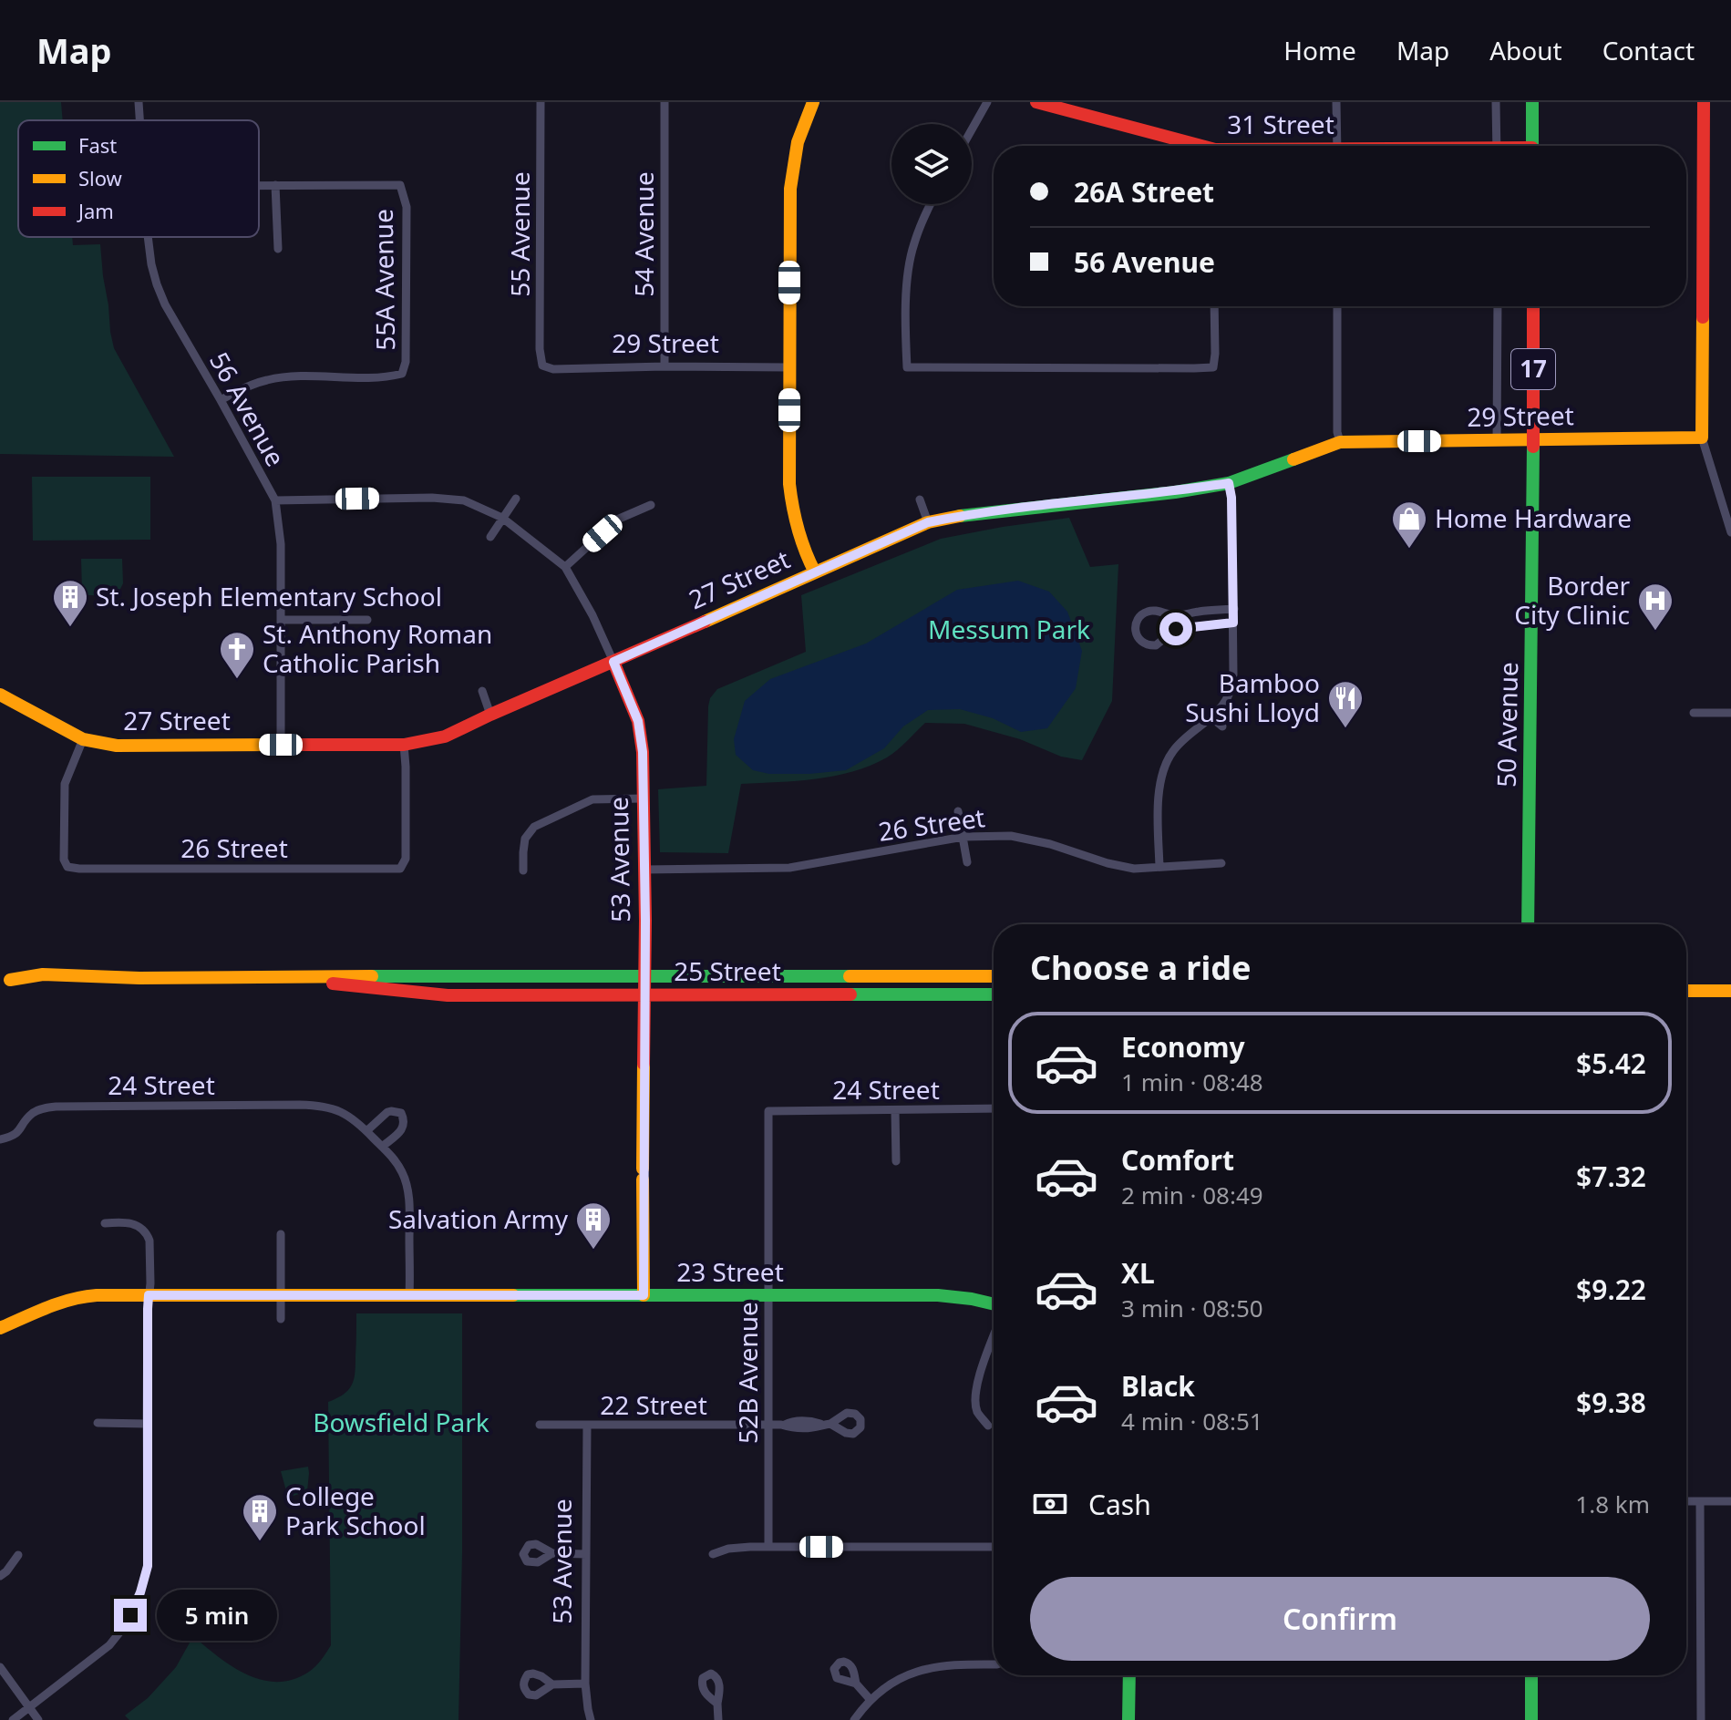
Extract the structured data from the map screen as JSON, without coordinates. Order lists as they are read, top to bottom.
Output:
{
  "streets": {
    "street": [
      "31 Street",
      "55 Avenue",
      "54 Avenue",
      "55A Avenue",
      "29 Street",
      "17",
      "56 Avenue",
      "27 Street",
      "50 Avenue",
      "26 Street",
      "53 Avenue",
      "25 Street",
      "24 Street",
      "23 Street",
      "52B Avenue",
      "22 Street"
    ]
  },
  "crossings": [
    ["55 Avenue", "29 Street"],
    ["54 Avenue", "29 Street"],
    ["55A Avenue", "56 Avenue"],
    ["29 Street", "27 Street"],
    ["29 Street", "50 Avenue"],
    ["56 Avenue", "27 Street"],
    ["27 Street", "26 Street"],
    ["27 Street", "53 Avenue"],
    ["26 Street", "53 Avenue"],
    ["53 Avenue", "25 Street"],
    ["53 Avenue", "23 Street"],
    ["53 Avenue", "22 Street"],
    ["24 Street", "52B Avenue"],
    ["23 Street", "52B Avenue"],
    ["52B Avenue", "22 Street"]
  ],
  "parks": ["Messum Park", "Bowsfield Park"],
  "places": {
    "shop": ["Home Hardware"],
    "building": ["St. Joseph Elementary School", "Salvation Army", "College Park School"],
    "hospital": ["Border City Clinic"],
    "church": ["St. Anthony Roman Catholic Parish"],
    "restaurant": ["Bamboo Sushi Lloyd"]
  },
  "legend": ["Fast", "Slow", "Jam"],
  "page": {
    "header": "Map",
    "nav": [
      "Home",
      "Map",
      "About",
      "Contact"
    ],
    "banner": ["26A Street", "56 Avenue"],
    "heading": "Choose a ride",
    "list": [
      {
        "name": "Economy",
        "note": "1 min · 08:48",
        "value": "$5.42"
      },
      {
        "name": "Comfort",
        "note": "2 min · 08:49",
        "value": "$7.32"
      },
      {
        "name": "XL",
        "note": "3 min · 08:50",
        "value": "$9.22"
      },
      {
        "name": "Black",
        "note": "4 min · 08:51",
        "value": "$9.38"
      }
    ],
    "pay": ["Cash", "1.8 km"],
    "buttons": "Confirm",
    "bubble": "5 min"
  }
}
